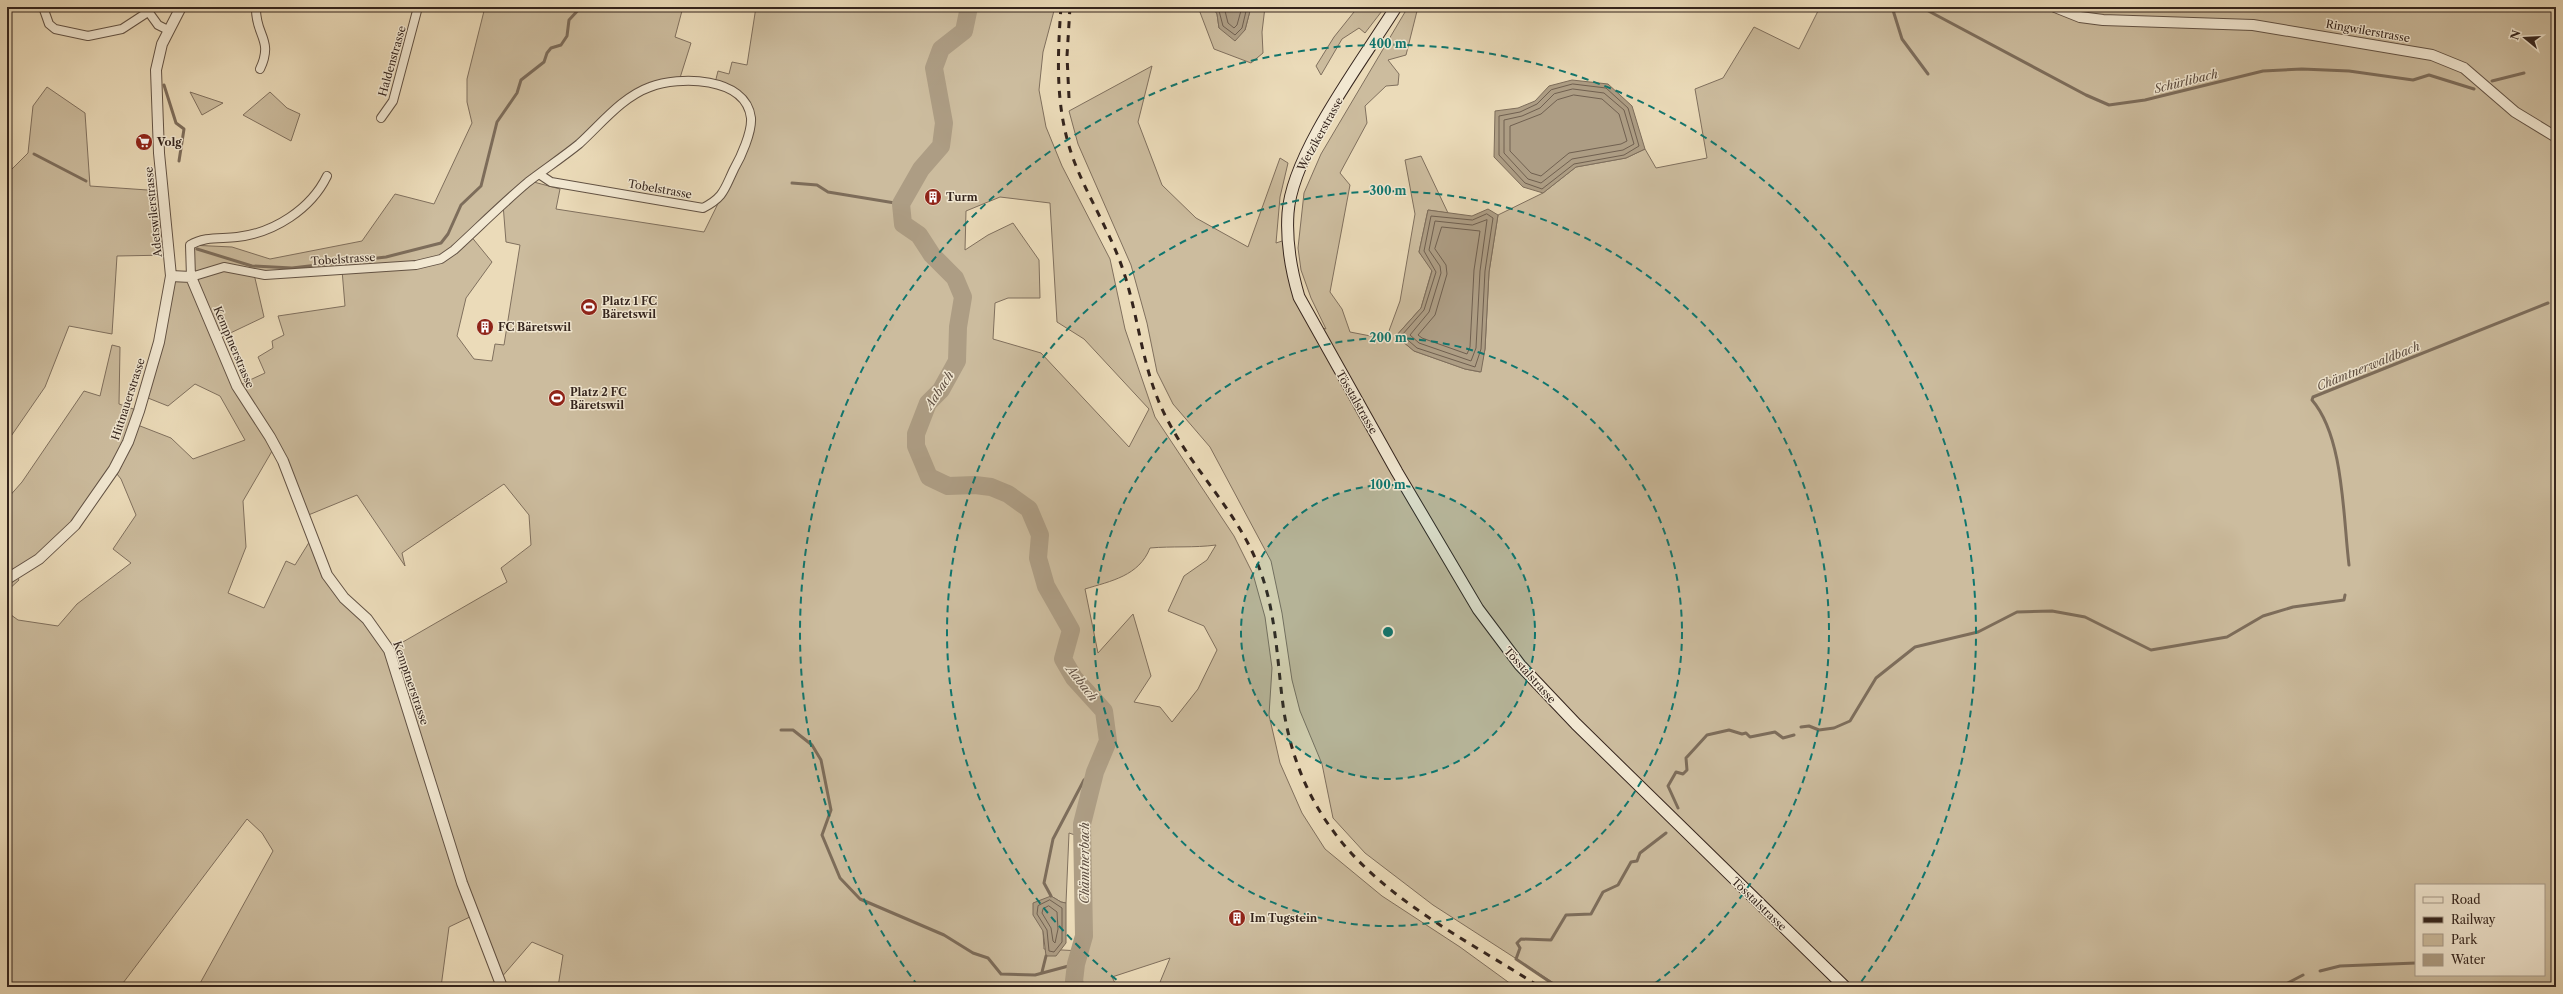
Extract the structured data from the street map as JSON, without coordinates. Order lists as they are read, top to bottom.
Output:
{
  "streets": {
    "main road": ["Wetzikerstrasse", "Tösstalstrasse"],
    "street": [
      "Ringwilerstrasse",
      "Haldenstrasse",
      "Tobelstrasse",
      "Adetswilerstrasse",
      "Kemptnerstrasse",
      "Hittnauerstrasse"
    ]
  },
  "crossings": [
    ["Wetzikerstrasse", "Tösstalstrasse"],
    ["Tobelstrasse", "Kemptnerstrasse"],
    ["Adetswilerstrasse", "Hittnauerstrasse"]
  ],
  "water": [
    "Schürlibach",
    "Chämtnerwaldbach",
    "Aabach",
    "Chämtnerbach"
  ],
  "places": {
    "supermarket": ["Volg"],
    "building": ["Turm", "FC Bäretswil", "Im Tugstein"],
    "sports": ["Platz 1 FC Bäretswil", "Platz 2 FC Bäretswil"]
  },
  "legend": [
    "Road",
    "Railway",
    "Park",
    "Water"
  ],
  "north": "left",
  "rings": [
    "400 m",
    "300 m",
    "200 m",
    "100 m"
  ]
}
